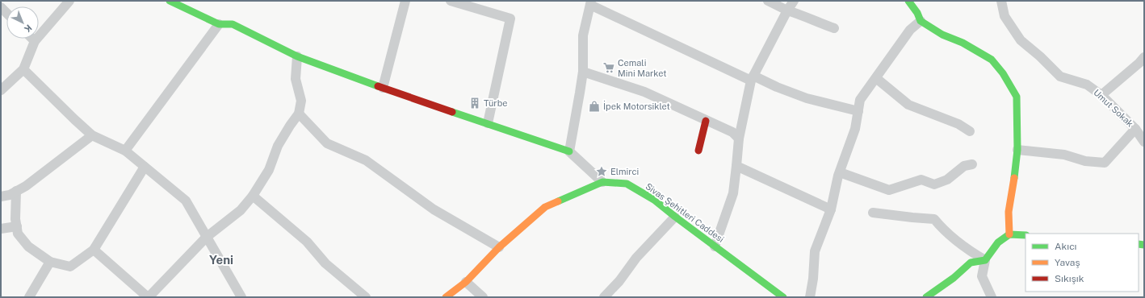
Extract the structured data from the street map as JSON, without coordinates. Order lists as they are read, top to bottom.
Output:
{
  "streets": {
    "street": ["Umut Sokak", "Sivas Şehitleri Caddesi"]
  },
  "districts": ["Yeni"],
  "places": {
    "supermarket": ["Cemali Mini Market"],
    "building": ["Türbe"],
    "shop": ["İpek Motorsiklet"],
    "place": ["Elmirci"]
  },
  "legend": ["Akıcı", "Yavaş", "Sıkışık"],
  "north": "bottom right"
}
